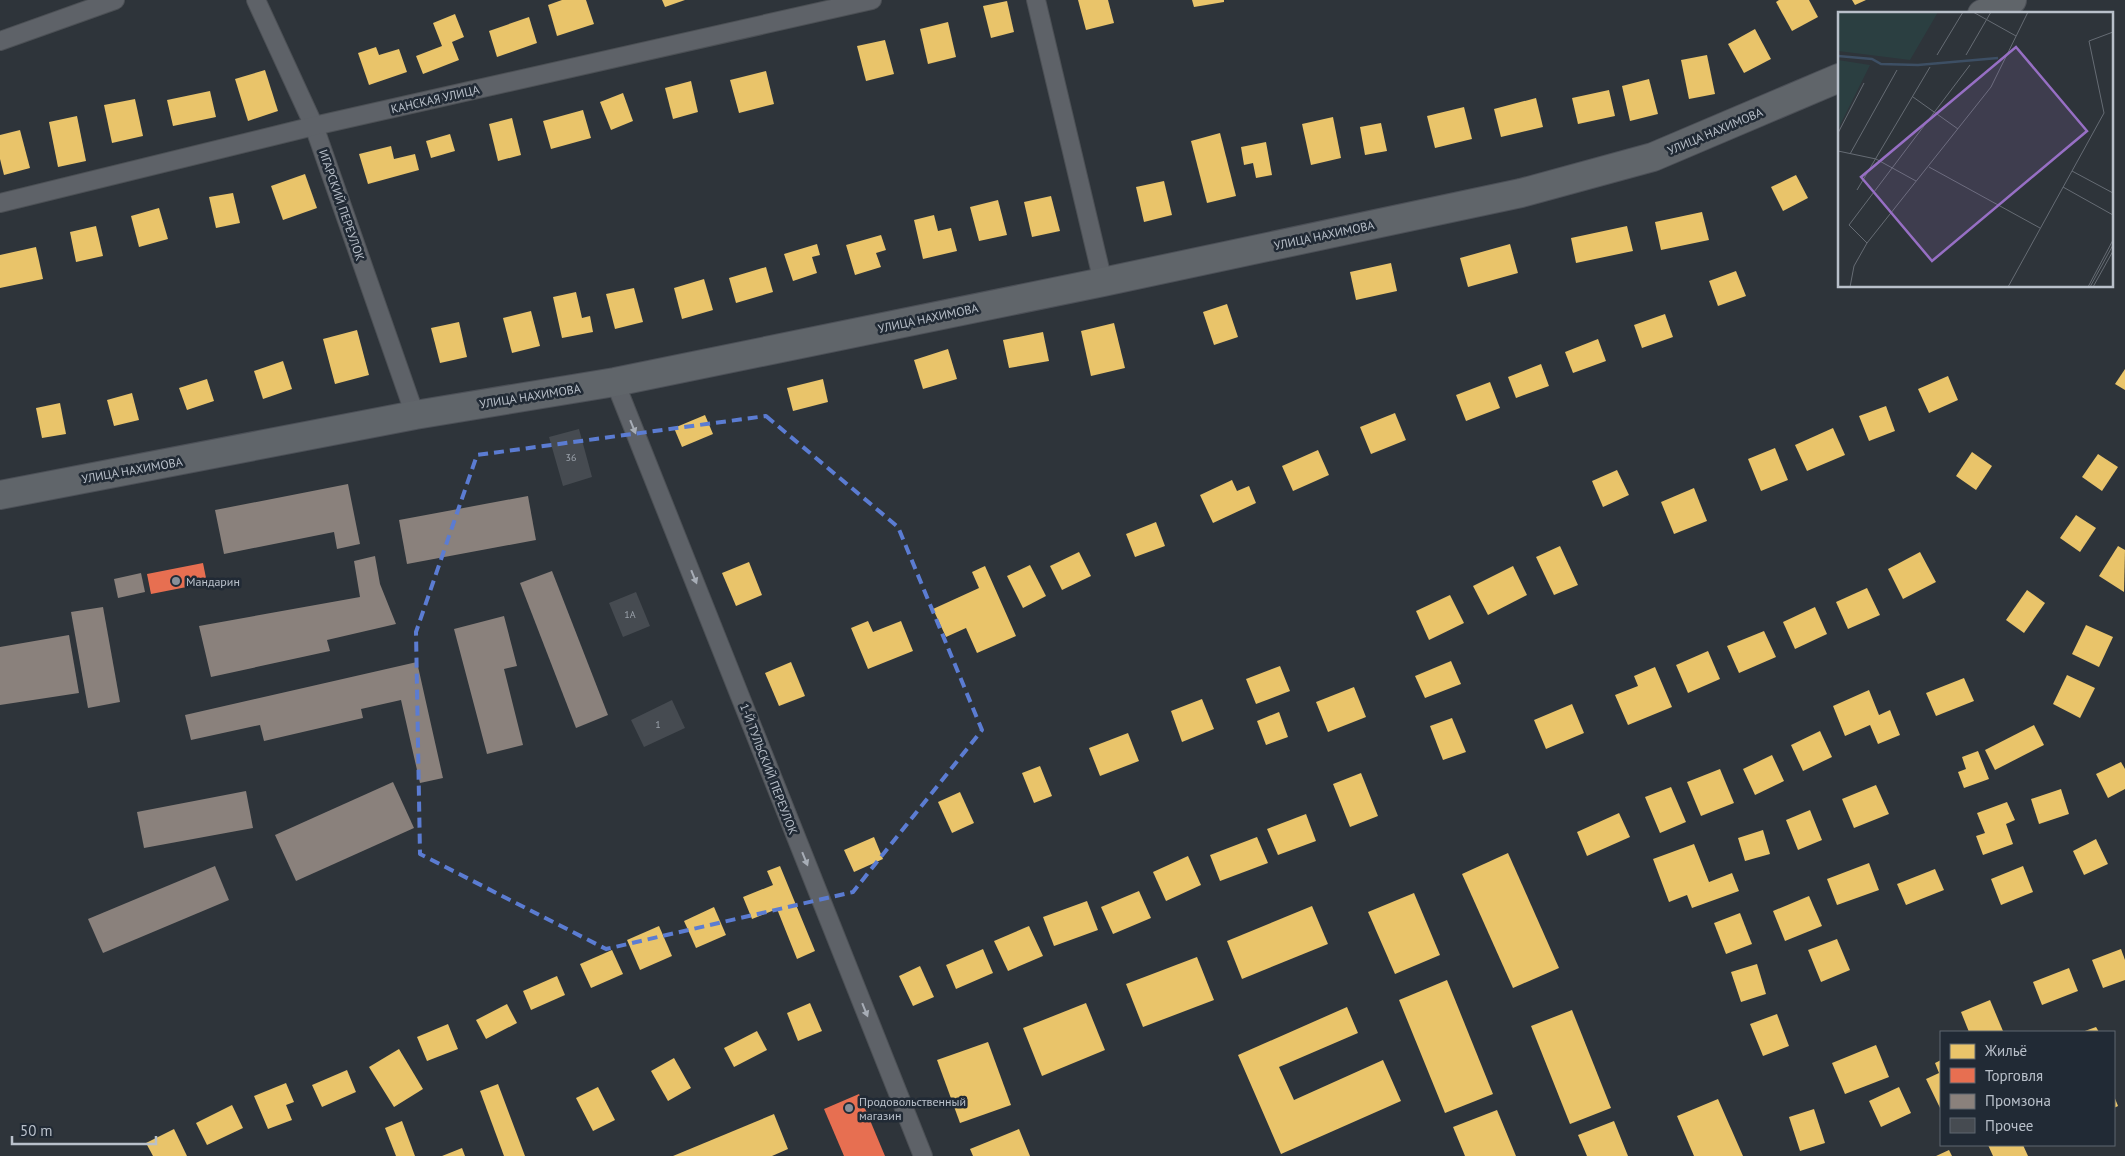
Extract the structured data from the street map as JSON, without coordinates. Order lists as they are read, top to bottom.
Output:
{
  "streets": {
    "main road": ["УЛИЦА НАХИМОВА"],
    "street": ["КАНСКАЯ УЛИЦА", "ИГАРСКИЙ ПЕРЕУЛОК", "1-Й ТУЛЬСКИЙ ПЕРЕУЛОК"]
  },
  "crossings": [
    ["КАНСКАЯ УЛИЦА", "ИГАРСКИЙ ПЕРЕУЛОК"],
    ["УЛИЦА НАХИМОВА", "ИГАРСКИЙ ПЕРЕУЛОК"],
    ["УЛИЦА НАХИМОВА", "1-Й ТУЛЬСКИЙ ПЕРЕУЛОК"]
  ],
  "one_way": ["1-Й ТУЛЬСКИЙ ПЕРЕУЛОК"],
  "places": ["Мандарин", "Продовольственный магазин"],
  "house_numbers": ["36", "1А", "1"],
  "legend": [
    "Жильё",
    "Торговля",
    "Промзона",
    "Прочее"
  ],
  "scale_bar": "50 m"
}
